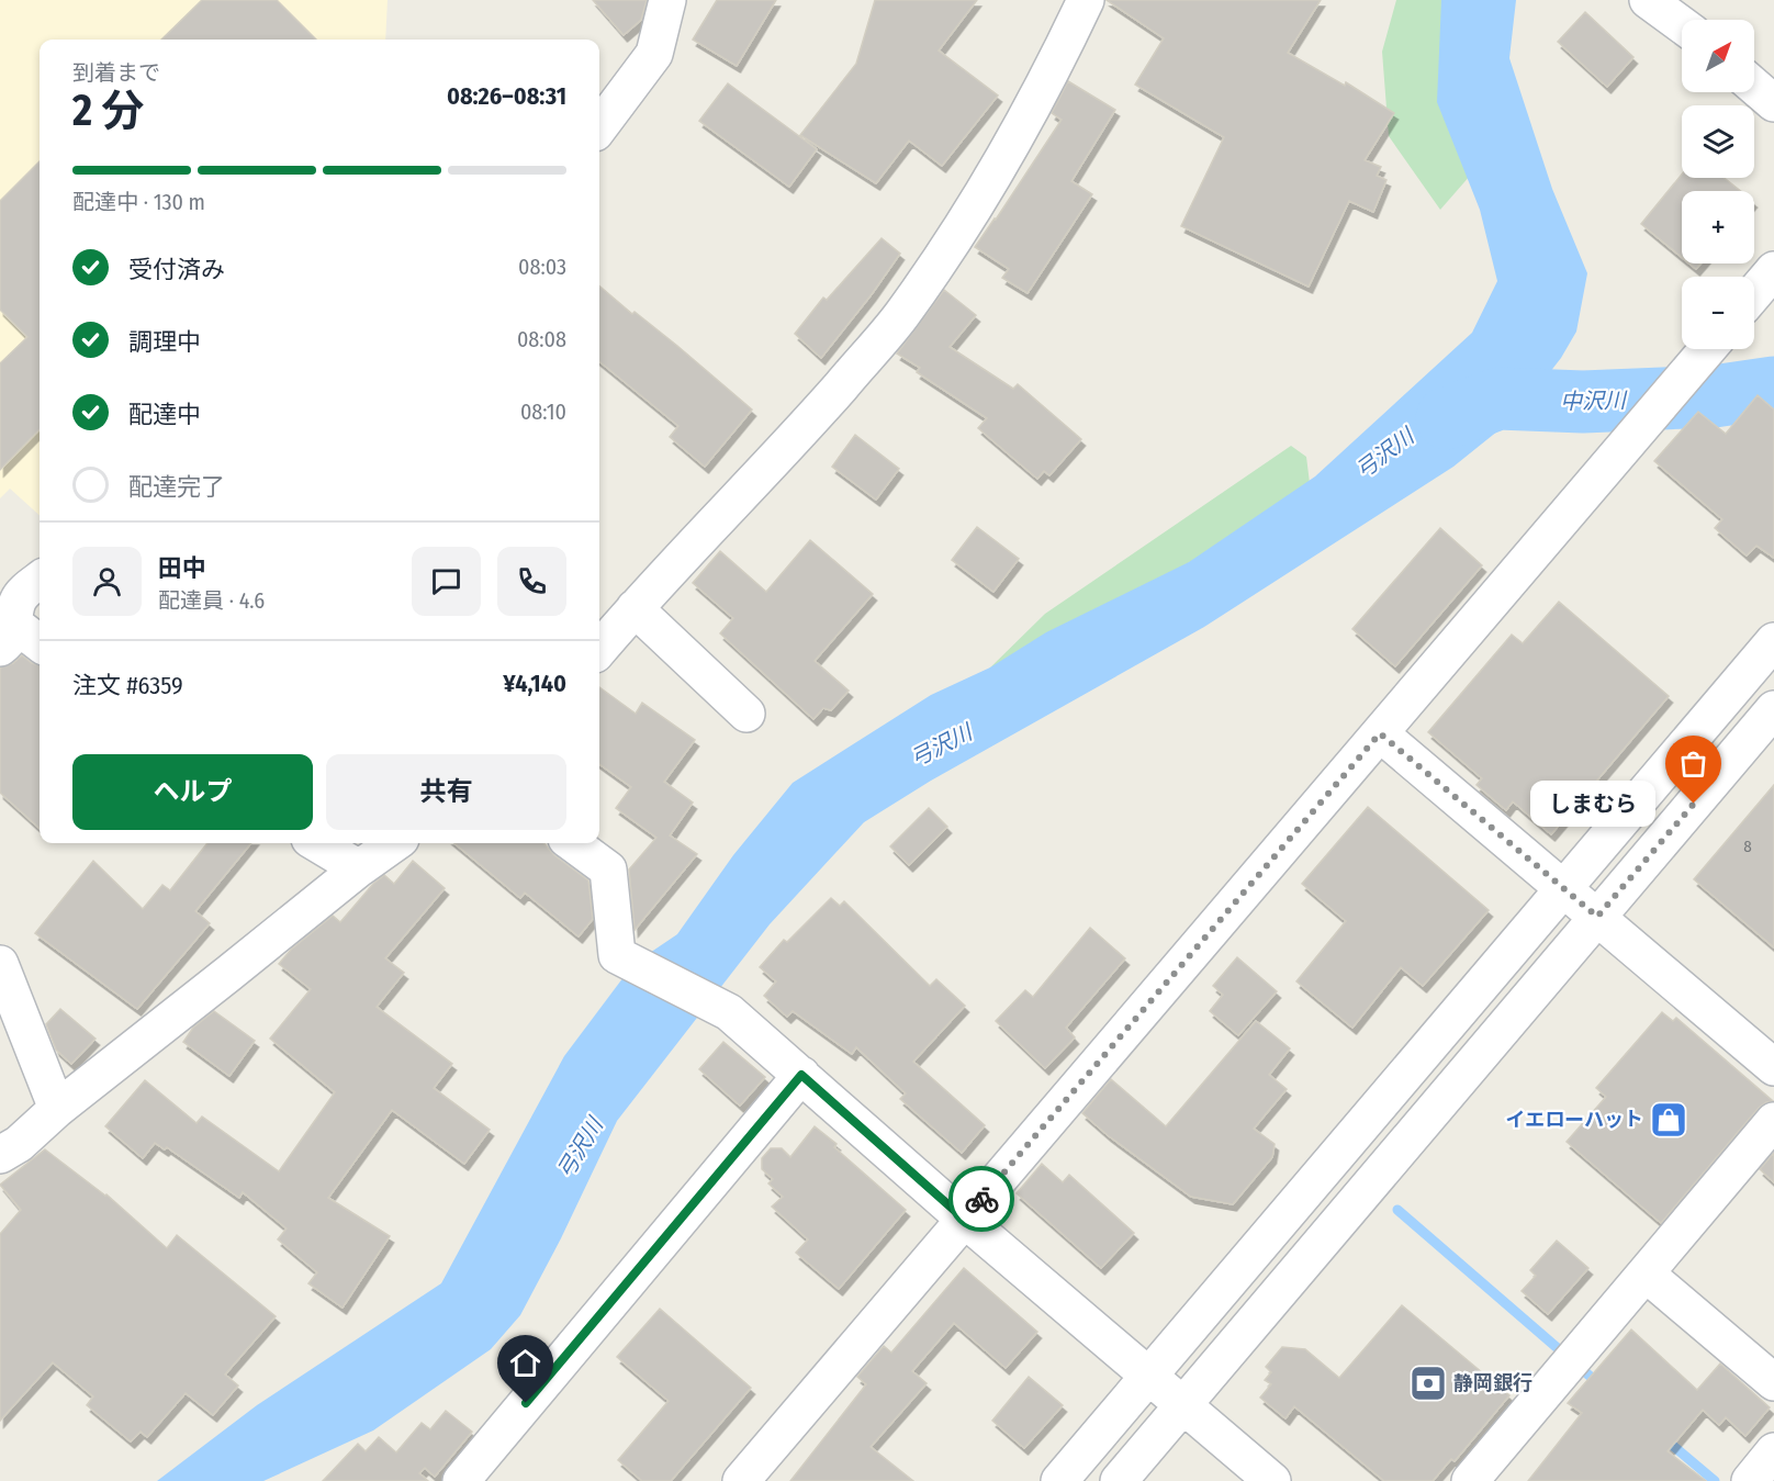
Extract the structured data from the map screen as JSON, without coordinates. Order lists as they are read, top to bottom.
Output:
{
  "water": ["中沢川", "弓沢川"],
  "places": {
    "other": ["しまむら"],
    "shop": ["イエローハット"],
    "bank": ["静岡銀行"]
  },
  "house_numbers": ["8"],
  "north": "top right",
  "page": {
    "map_buttons": ["+", "−"],
    "heading": ["2 分", "到着まで", "08:26–08:31"],
    "panel": [
      "田中",
      "配達員 · 4.6",
      "注文 #6359",
      "¥4,140"
    ],
    "bar": "配達中 · 130 m",
    "list": [
      ["受付済み", "08:03"],
      ["調理中", "08:08"],
      ["配達中", "08:10"],
      "配達完了"
    ],
    "buttons": ["ヘルプ", "共有"],
    "bubble": "しまむら"
  }
}
